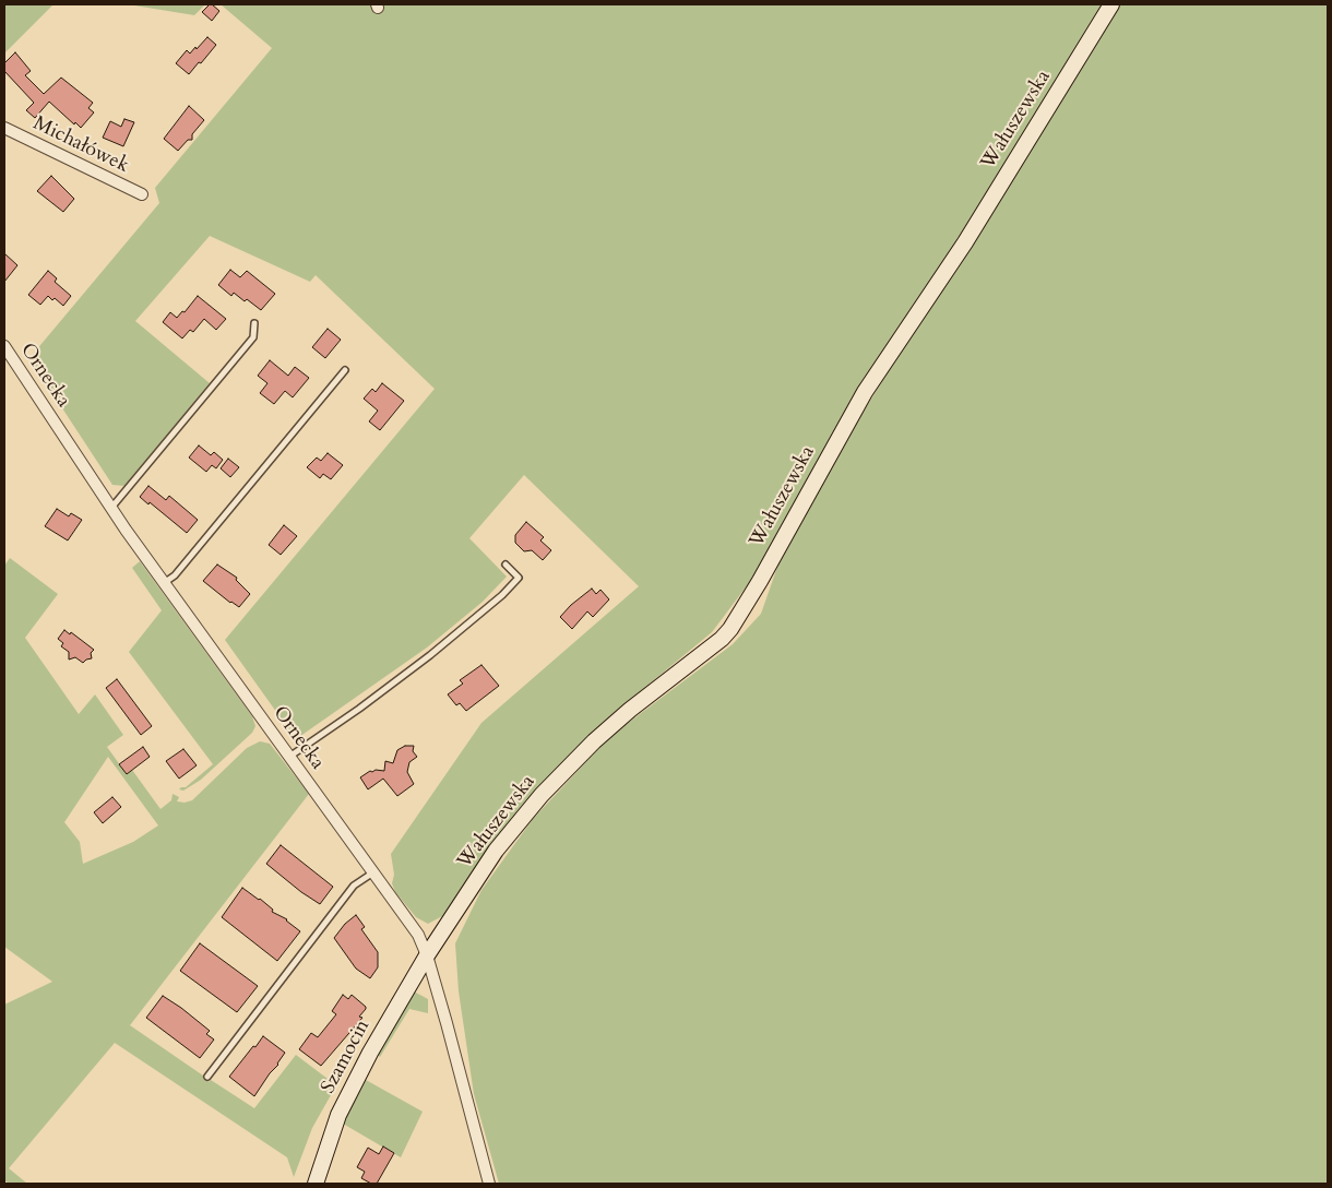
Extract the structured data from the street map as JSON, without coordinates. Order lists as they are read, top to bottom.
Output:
{
  "streets": {
    "street": [
      "Wałuszewska",
      "Michałówek",
      "Ornecka",
      "Szamocin"
    ]
  },
  "crossings": [
    ["Wałuszewska", "Ornecka"],
    ["Wałuszewska", "Szamocin"],
    ["Ornecka", "Szamocin"]
  ]
}
